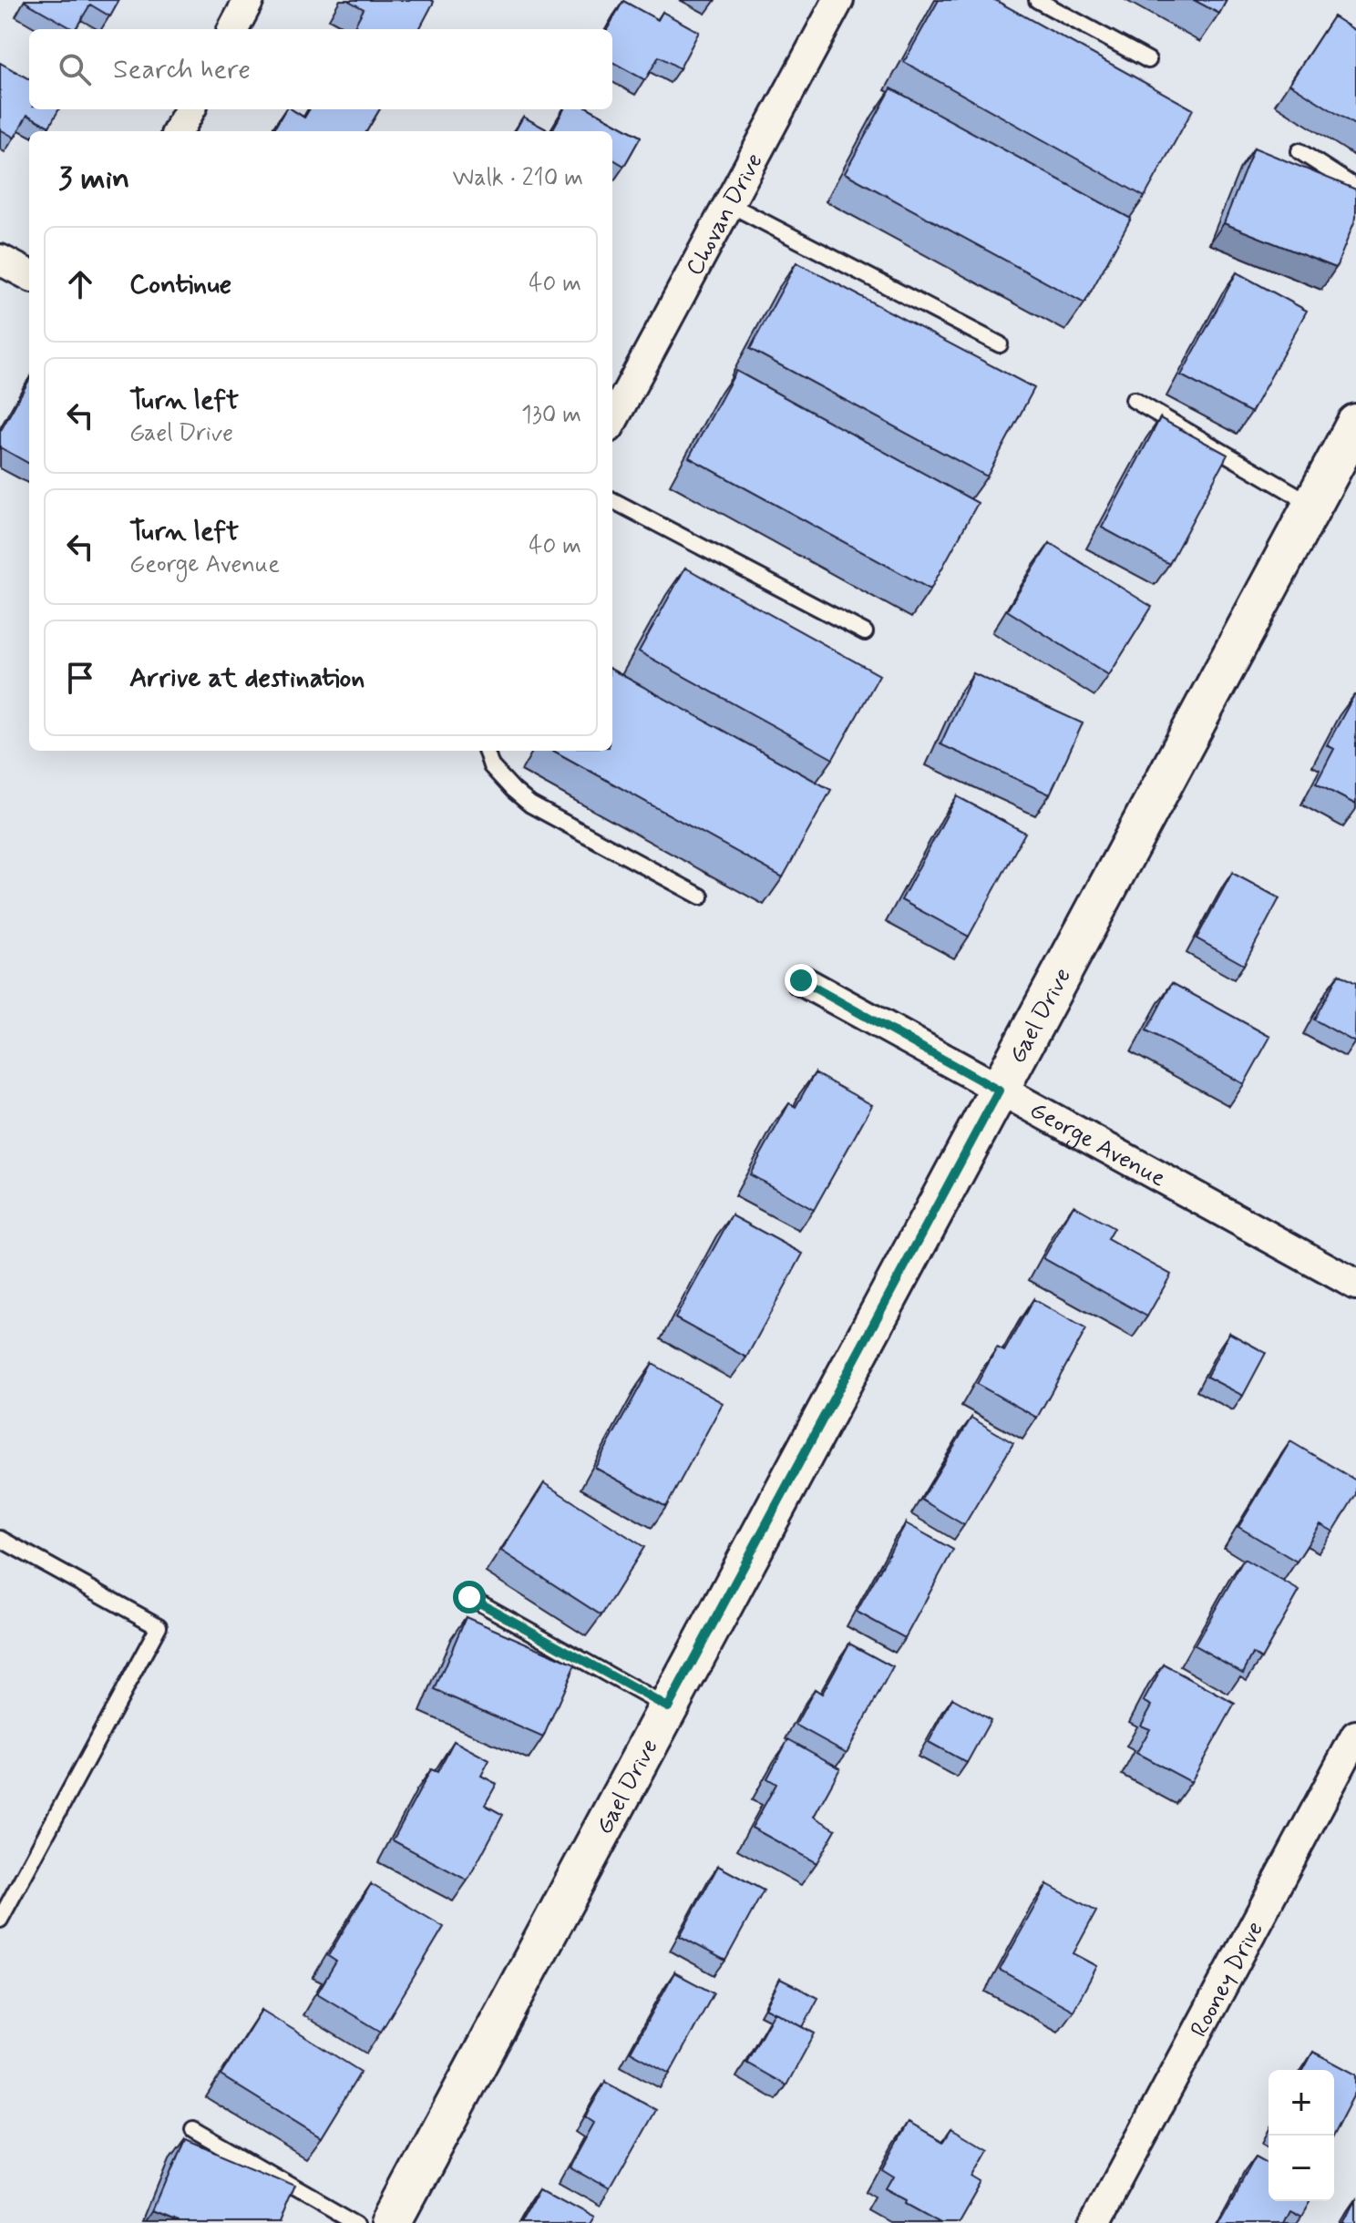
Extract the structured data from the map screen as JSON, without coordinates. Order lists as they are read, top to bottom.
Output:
{
  "streets": {
    "street": [
      "Chovan Drive",
      "Gael Drive",
      "George Avenue",
      "Rooney Drive"
    ]
  },
  "crossings": [
    ["Gael Drive", "George Avenue"]
  ],
  "page": {
    "search": "Search here",
    "heading": ["3 min", "Walk · 210 m"],
    "list": [
      ["Continue", "40 m"],
      ["Turn left", "Gael Drive", "130 m"],
      ["Turn left", "George Avenue", "40 m"],
      "Arrive at destination"
    ],
    "map_buttons": ["+", "−"]
  }
}
